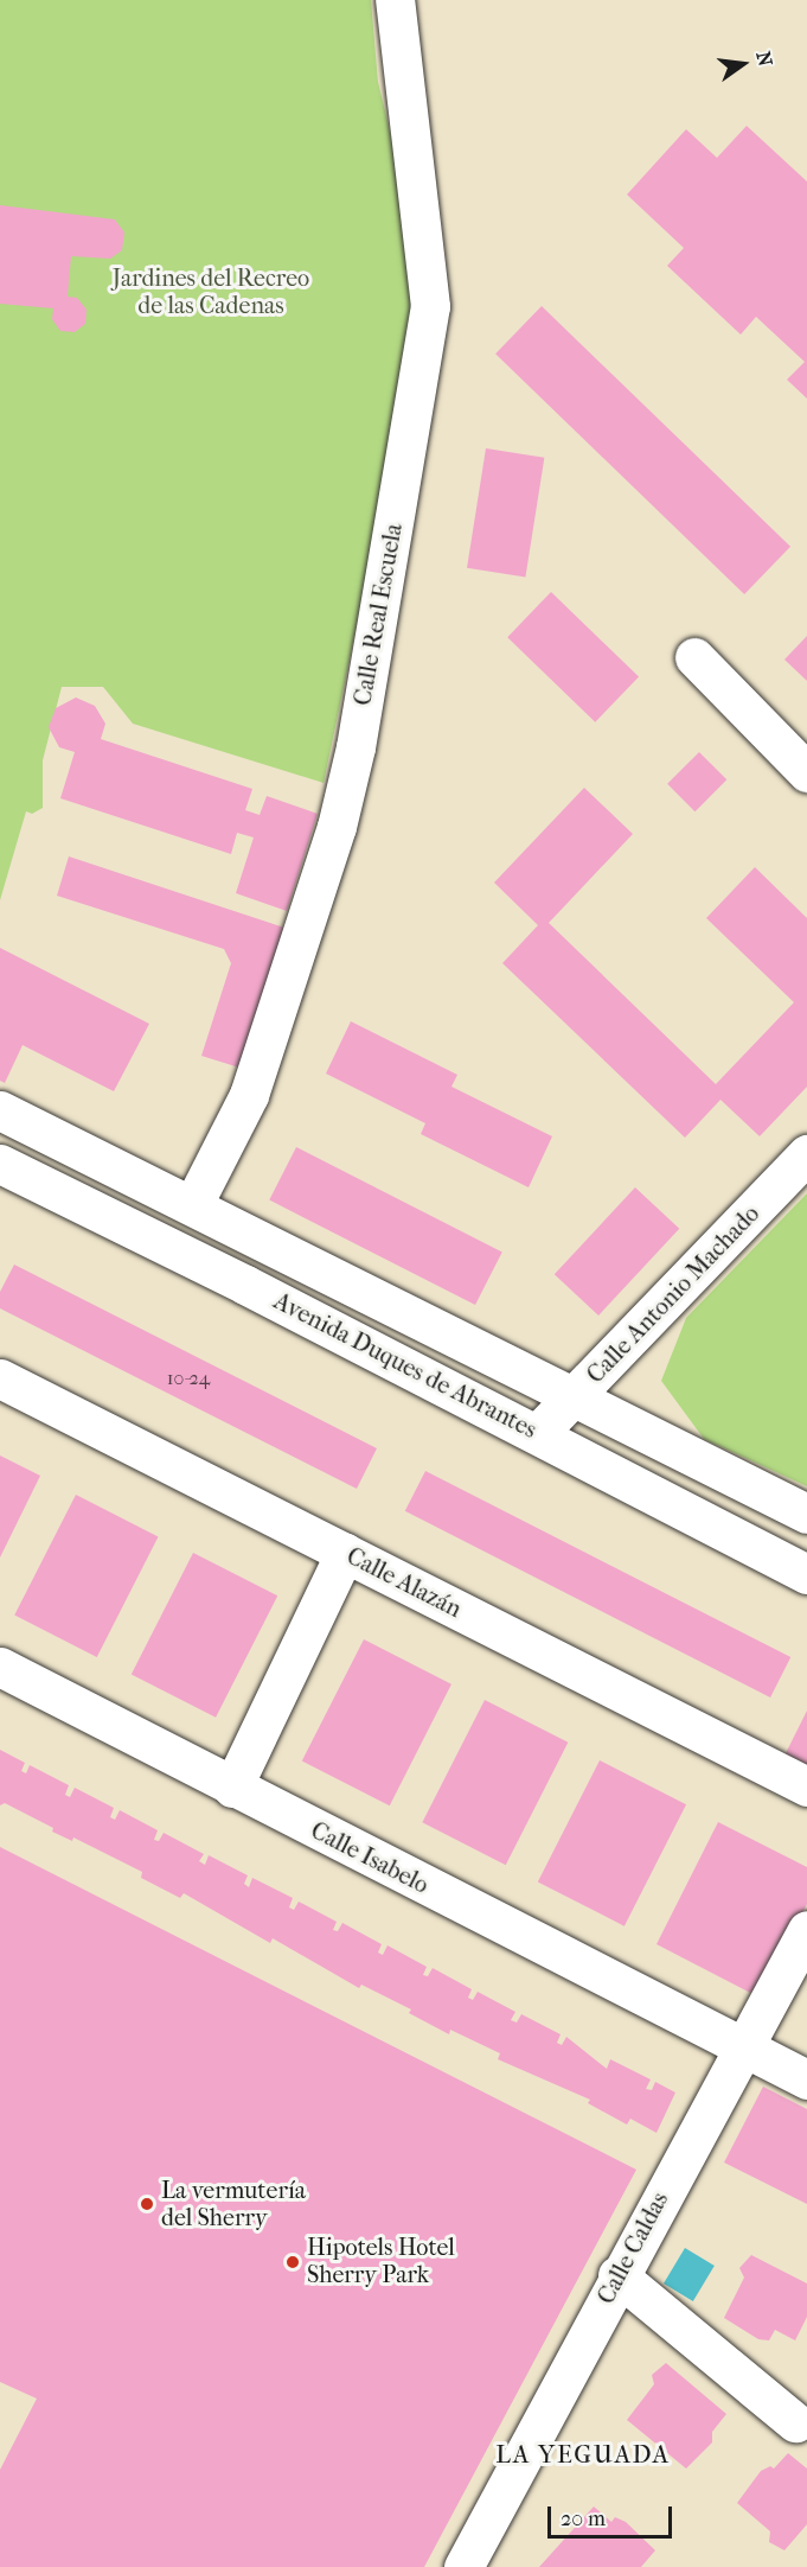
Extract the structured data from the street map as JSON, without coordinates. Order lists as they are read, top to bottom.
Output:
{
  "streets": {
    "street": [
      "Calle Real Escuela",
      "Calle Antonio Machado",
      "Avenida Duques de Abrantes",
      "Calle Alazán",
      "Calle Isabelo",
      "Calle Caldas"
    ]
  },
  "crossings": [
    ["Calle Real Escuela", "Avenida Duques de Abrantes"],
    ["Calle Antonio Machado", "Avenida Duques de Abrantes"],
    ["Calle Isabelo", "Calle Caldas"]
  ],
  "districts": ["LA YEGUADA"],
  "parks": ["Jardines del Recreo de las Cadenas"],
  "places": ["La vermutería del Sherry", "Hipotels Hotel Sherry Park"],
  "house_numbers": ["10-24"],
  "scale_bar": "20 m",
  "north": "right"
}
